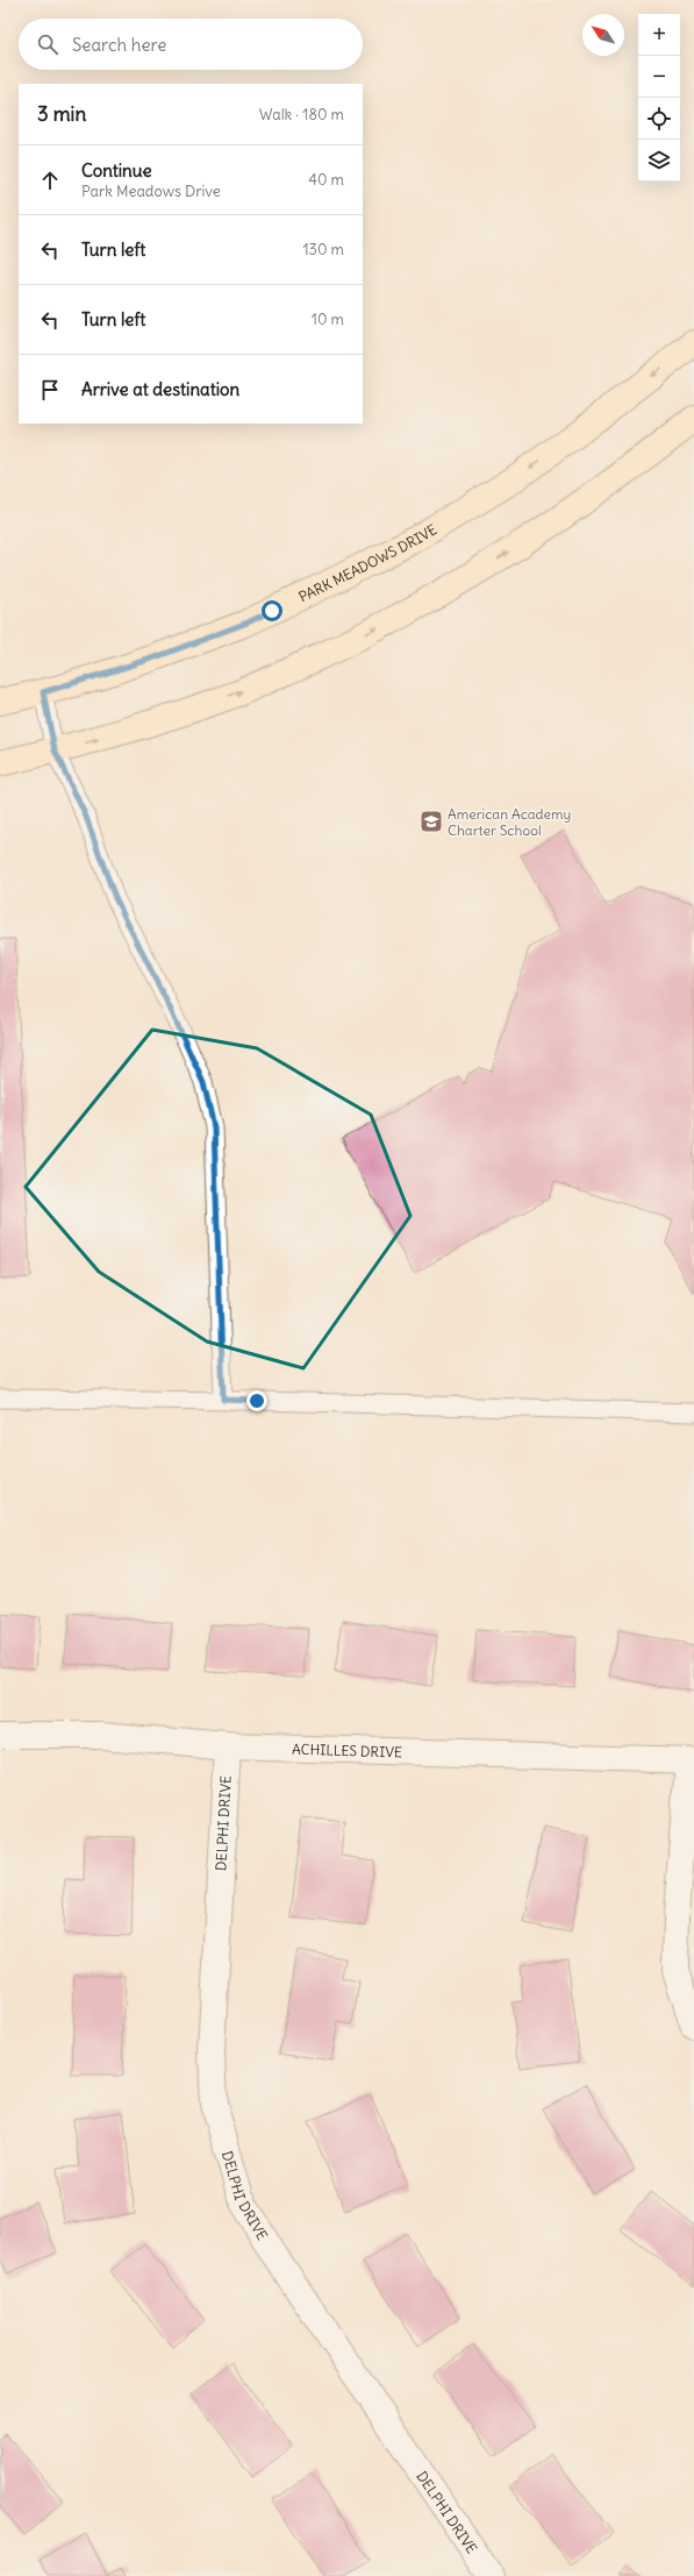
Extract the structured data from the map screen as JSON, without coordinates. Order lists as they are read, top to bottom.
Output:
{
  "streets": {
    "main road": ["PARK MEADOWS DRIVE"],
    "street": ["ACHILLES DRIVE", "DELPHI DRIVE"]
  },
  "crossings": [
    ["ACHILLES DRIVE", "DELPHI DRIVE"]
  ],
  "places": {
    "school or university": ["American Academy Charter School"]
  },
  "north": "top left",
  "page": {
    "map_buttons": ["+", "−"],
    "search": "Search here",
    "heading": ["3 min", "Walk · 180 m"],
    "list": [
      ["Continue", "Park Meadows Drive", "40 m"],
      ["Turn left", "130 m"],
      ["Turn left", "10 m"],
      "Arrive at destination"
    ]
  }
}
